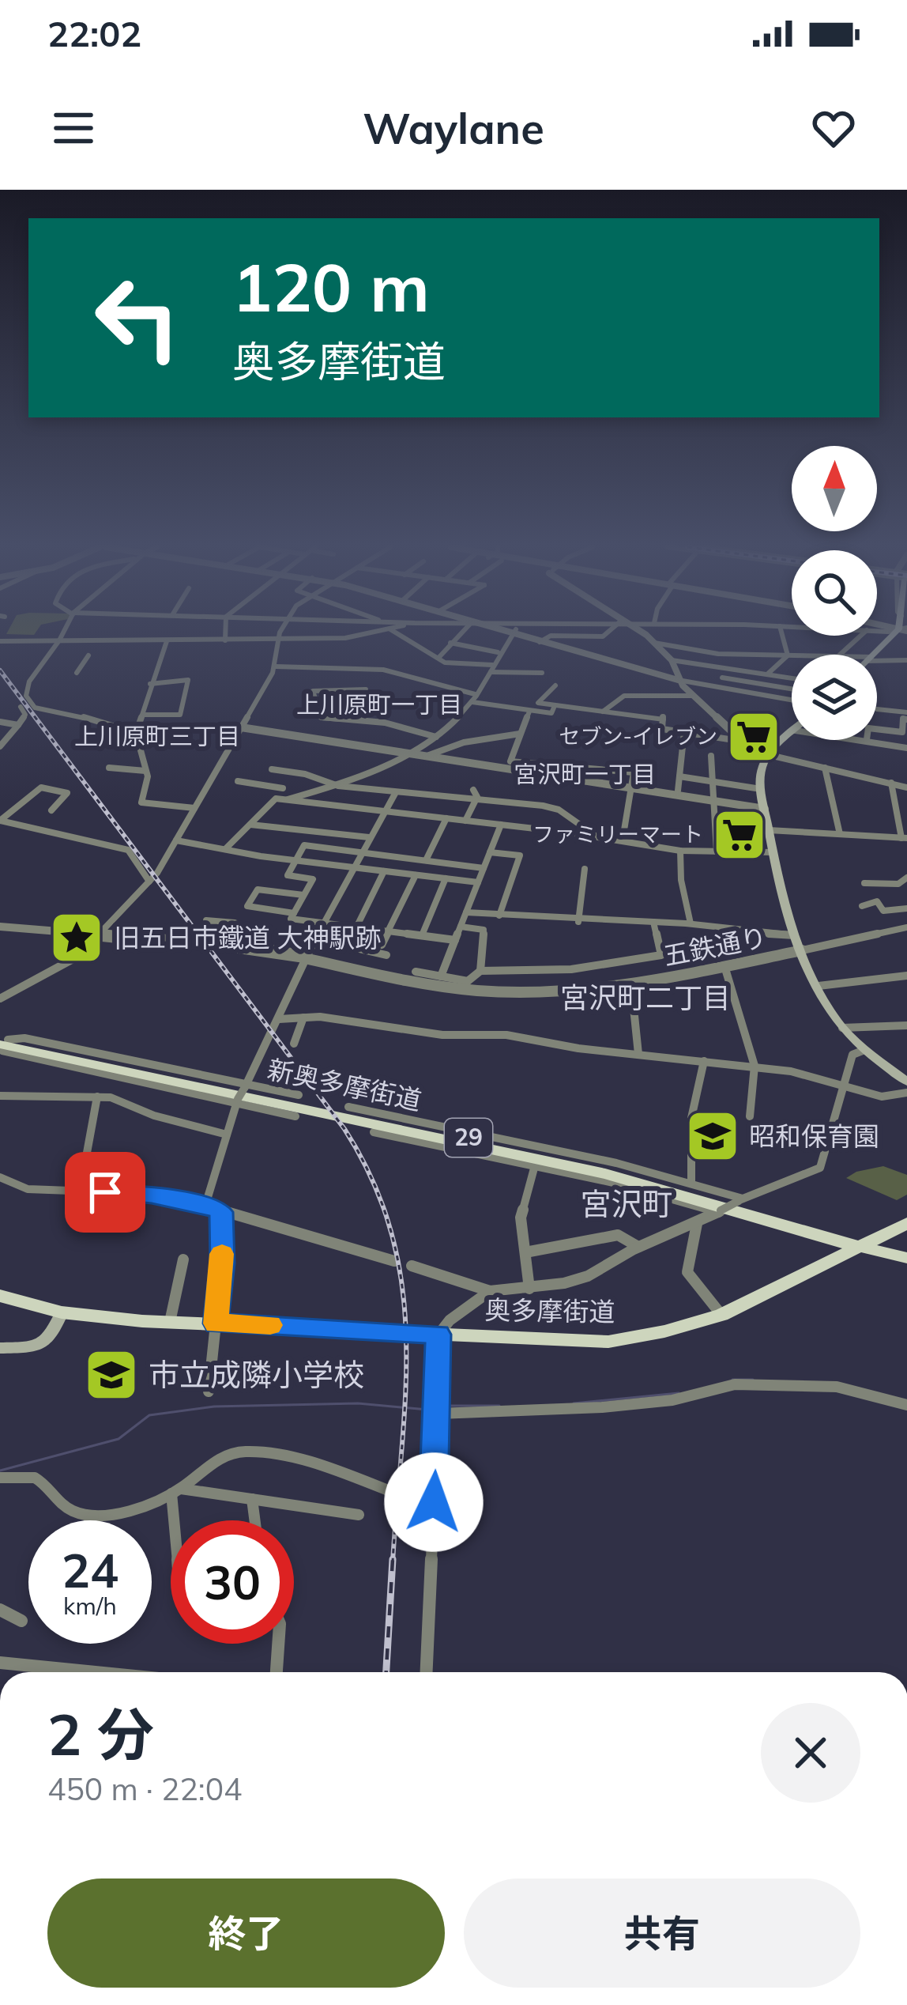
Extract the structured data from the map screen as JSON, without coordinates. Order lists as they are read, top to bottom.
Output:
{
  "streets": {
    "main road": ["新奥多摩街道", "29", "奥多摩街道"],
    "street": ["五鉄通り"]
  },
  "crossings": [
    ["新奥多摩街道", "奥多摩街道"]
  ],
  "districts": [
    "上川原町一丁目",
    "上川原町三丁目",
    "宮沢町一丁目",
    "宮沢町二丁目",
    "宮沢町"
  ],
  "places": {
    "supermarket": ["セブン-イレブン", "ファミリーマート"],
    "place": ["旧五日市鐵道 大神駅跡"],
    "school or university": ["昭和保育園", "市立成隣小学校"]
  },
  "north": "top",
  "page": {
    "status": "22:02",
    "header": "Waylane",
    "turn": ["120 m", "奥多摩街道"],
    "speed": "24 km/h",
    "limit": "30",
    "heading": ["2 分", "450 m · 22:04"],
    "buttons": ["終了", "共有"]
  }
}
